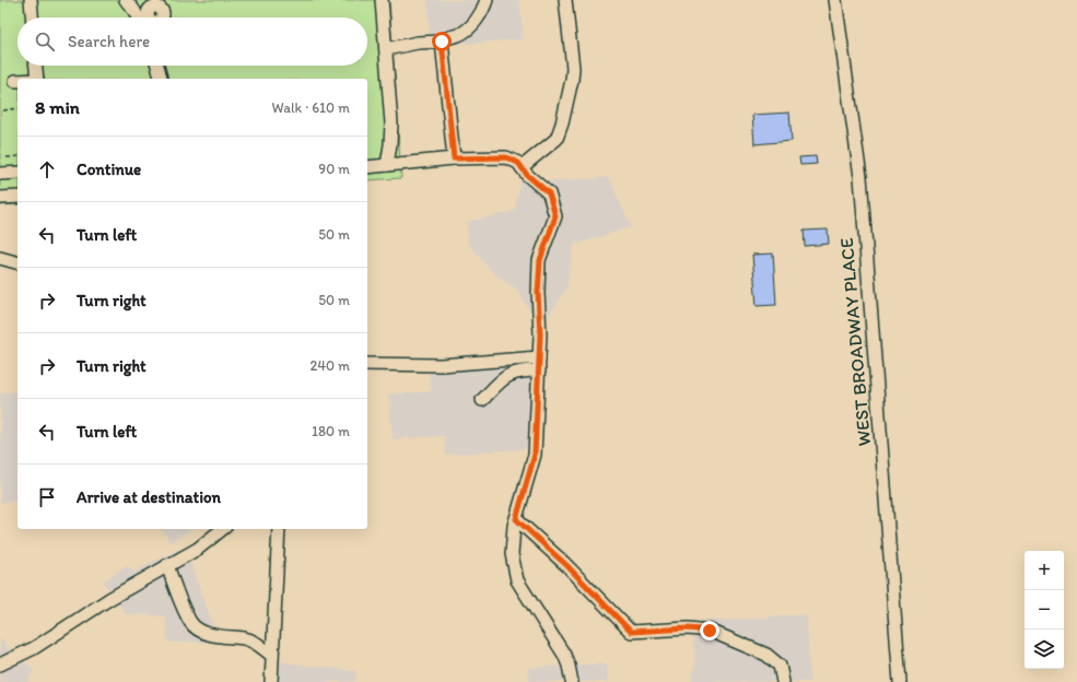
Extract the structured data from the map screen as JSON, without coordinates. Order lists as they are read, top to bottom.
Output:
{
  "streets": {
    "street": ["WEST BROADWAY PLACE"]
  },
  "page": {
    "search": "Search here",
    "heading": ["8 min", "Walk · 610 m"],
    "list": [
      ["Continue", "90 m"],
      ["Turn left", "50 m"],
      ["Turn right", "50 m"],
      ["Turn right", "240 m"],
      ["Turn left", "180 m"],
      "Arrive at destination"
    ],
    "map_buttons": ["+", "−"]
  }
}
